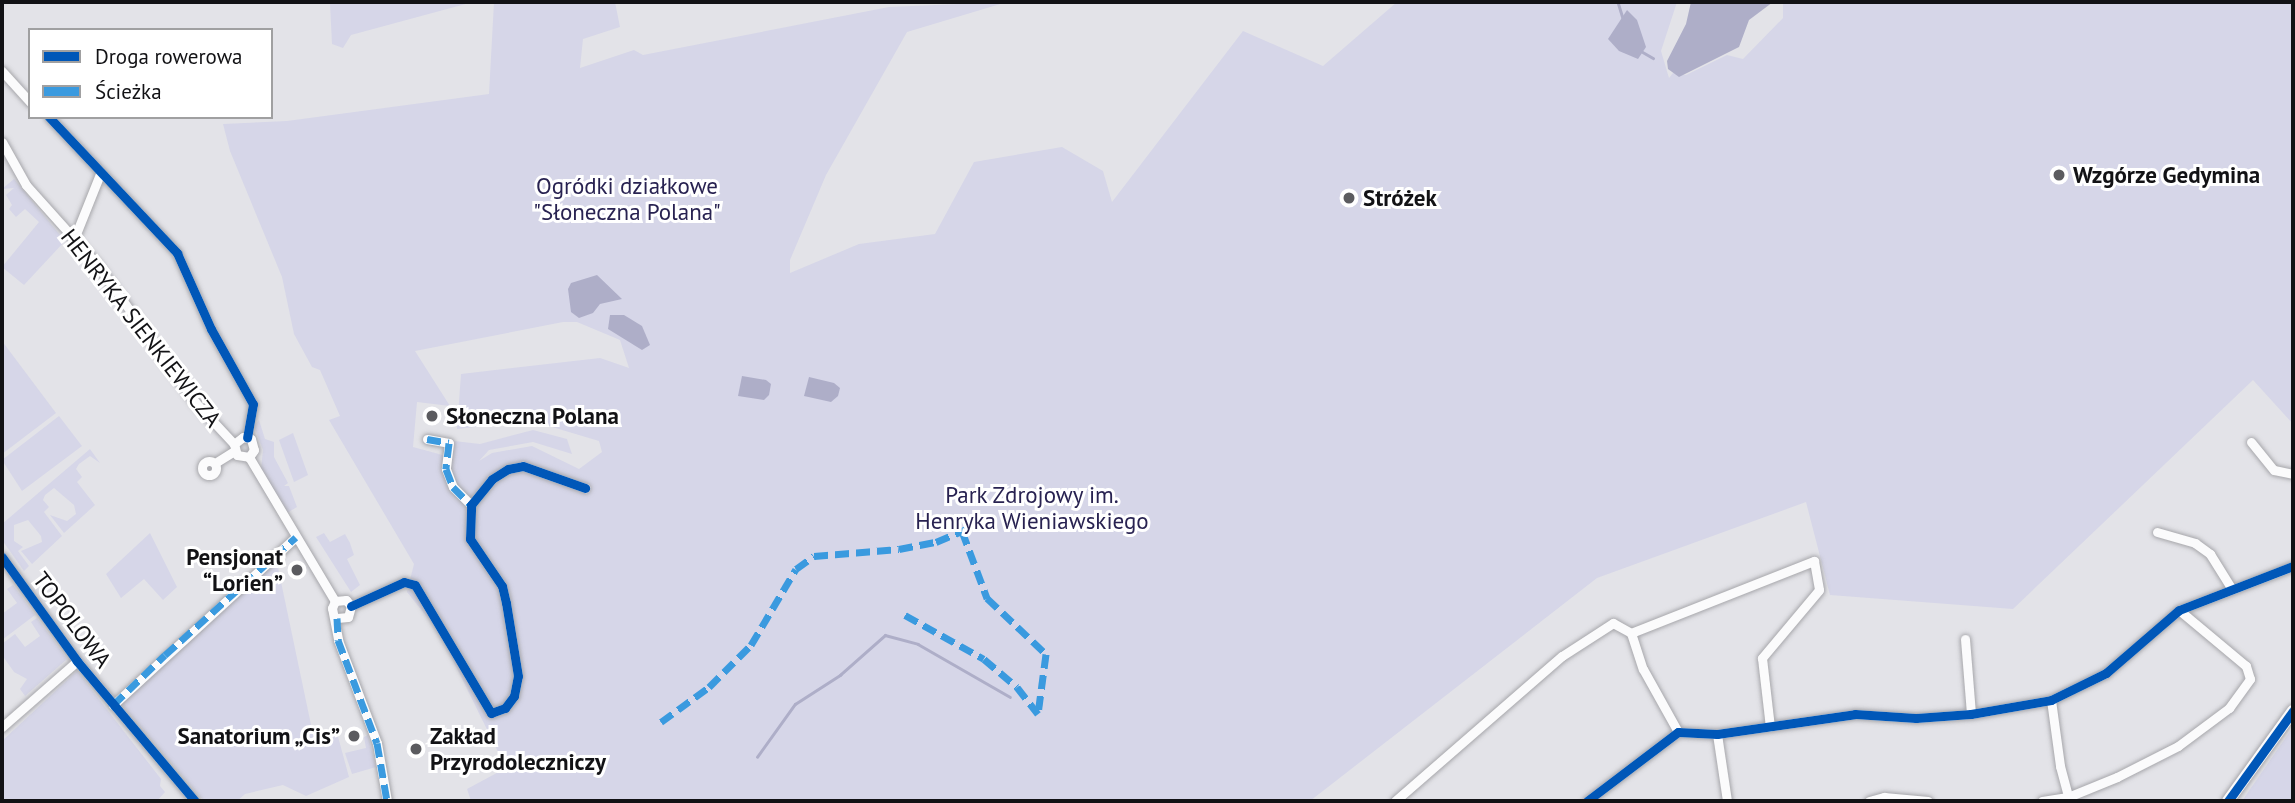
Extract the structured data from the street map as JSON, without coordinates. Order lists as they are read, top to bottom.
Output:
{
  "streets": {
    "street": ["HENRYKA SIENKIEWICZA", "TOPOLOWA"]
  },
  "parks": ["Ogródki działkowe \"Słoneczna Polana\"", "Park Zdrojowy im. Henryka Wieniawskiego"],
  "places": [
    "Wzgórze Gedymina",
    "Stróżek",
    "Słoneczna Polana",
    "Pensjonat “Lorien”",
    "Sanatorium „Cis”",
    "Zakład Przyrodoleczniczy"
  ],
  "legend": ["Droga rowerowa", "Ścieżka"]
}
